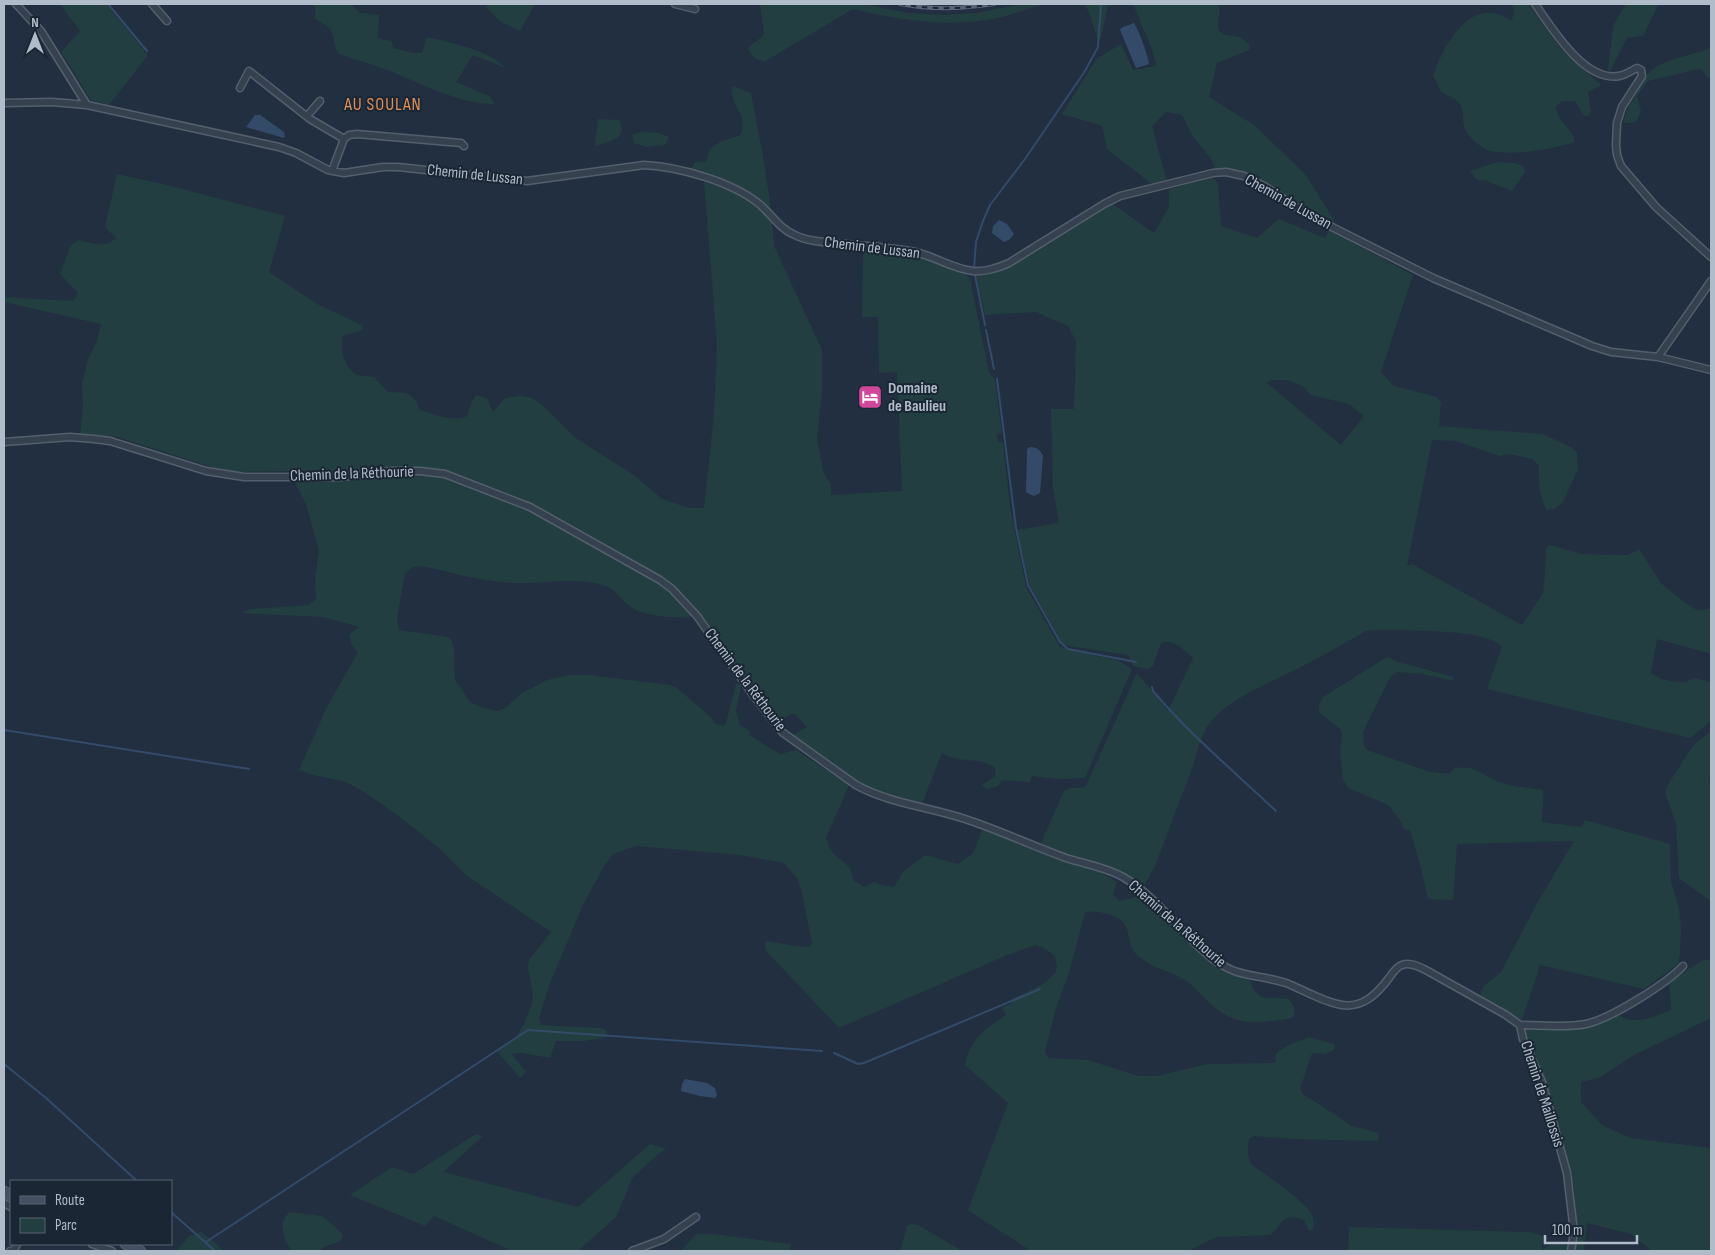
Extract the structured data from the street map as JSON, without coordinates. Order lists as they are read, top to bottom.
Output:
{
  "streets": {
    "street": ["Chemin de Lussan", "Chemin de la Réthourie", "Chemin de Maillossis"]
  },
  "crossings": [
    ["Chemin de la Réthourie", "Chemin de Maillossis"]
  ],
  "districts": ["AU SOULAN"],
  "places": {
    "hotel": ["Domaine de Baulieu"]
  },
  "legend": ["Route", "Parc"],
  "scale_bar": "100 m",
  "north": "top"
}
